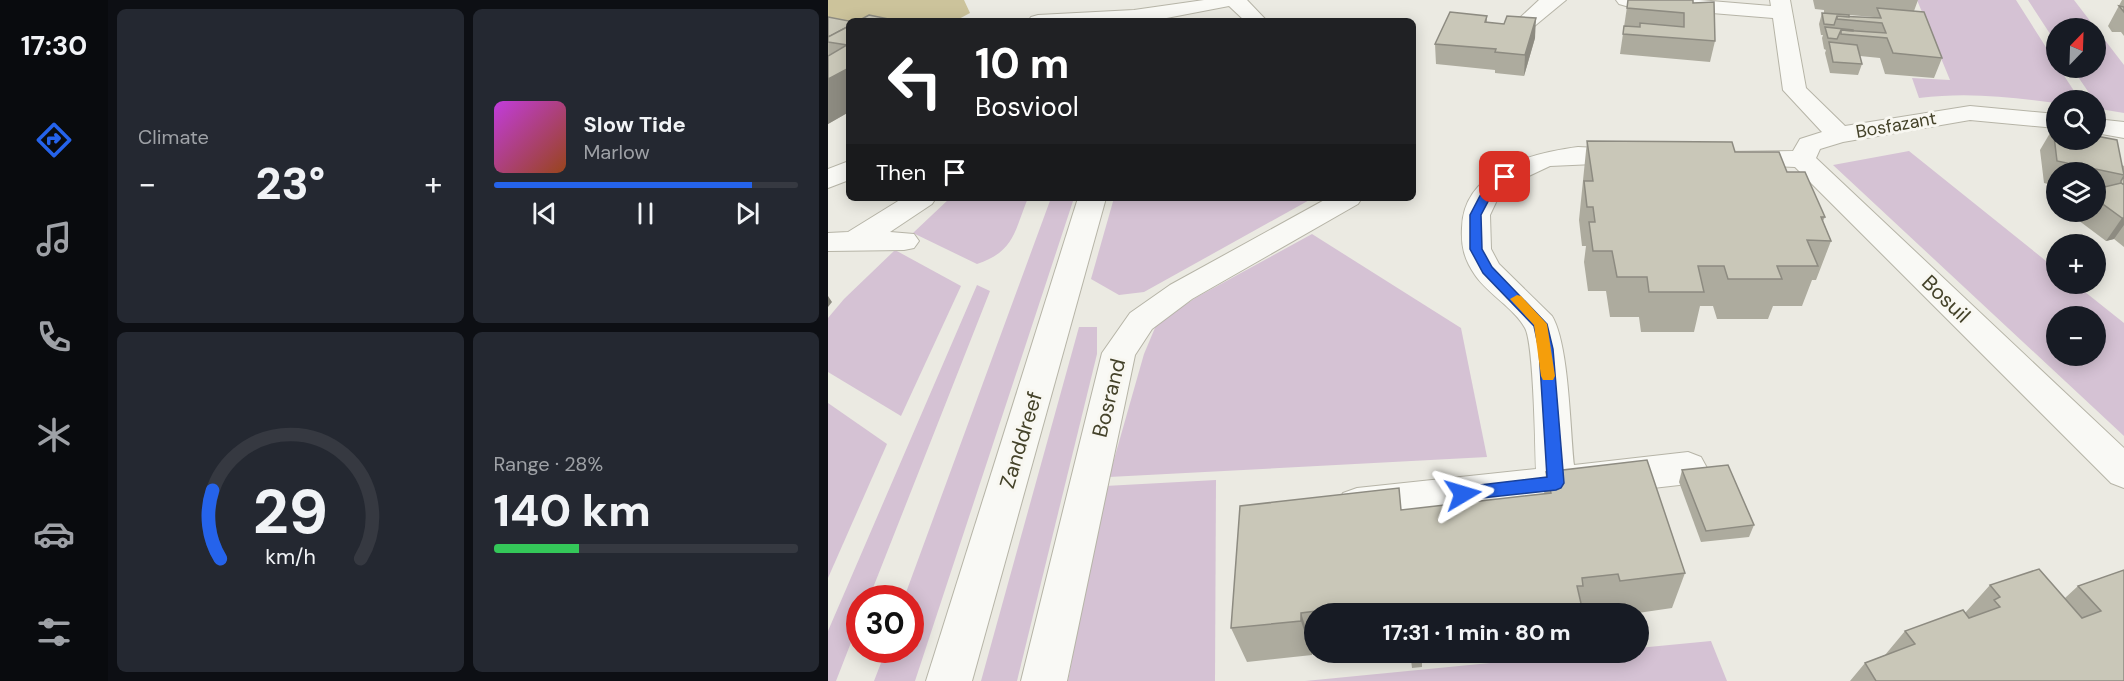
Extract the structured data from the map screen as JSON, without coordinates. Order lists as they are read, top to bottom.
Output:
{
  "streets": {
    "street": [
      "Bosfazant",
      "Bosuil",
      "Bosrand",
      "Zanddreef"
    ]
  },
  "north": "top right",
  "page": {
    "tabs": "17:30",
    "tile": [
      "Climate",
      ["Range · 28%", "140 km"]
    ],
    "map_buttons": ["+", "−"],
    "turn": ["10 m", "Bosviool"],
    "song": ["Slow Tide", "Marlow"],
    "then": "Then",
    "heat": ["−", "23°", "+"],
    "limit": "30",
    "trip": "17:31 · 1 min · 80 m",
    "gauge": ["29", "km/h"]
  }
}
